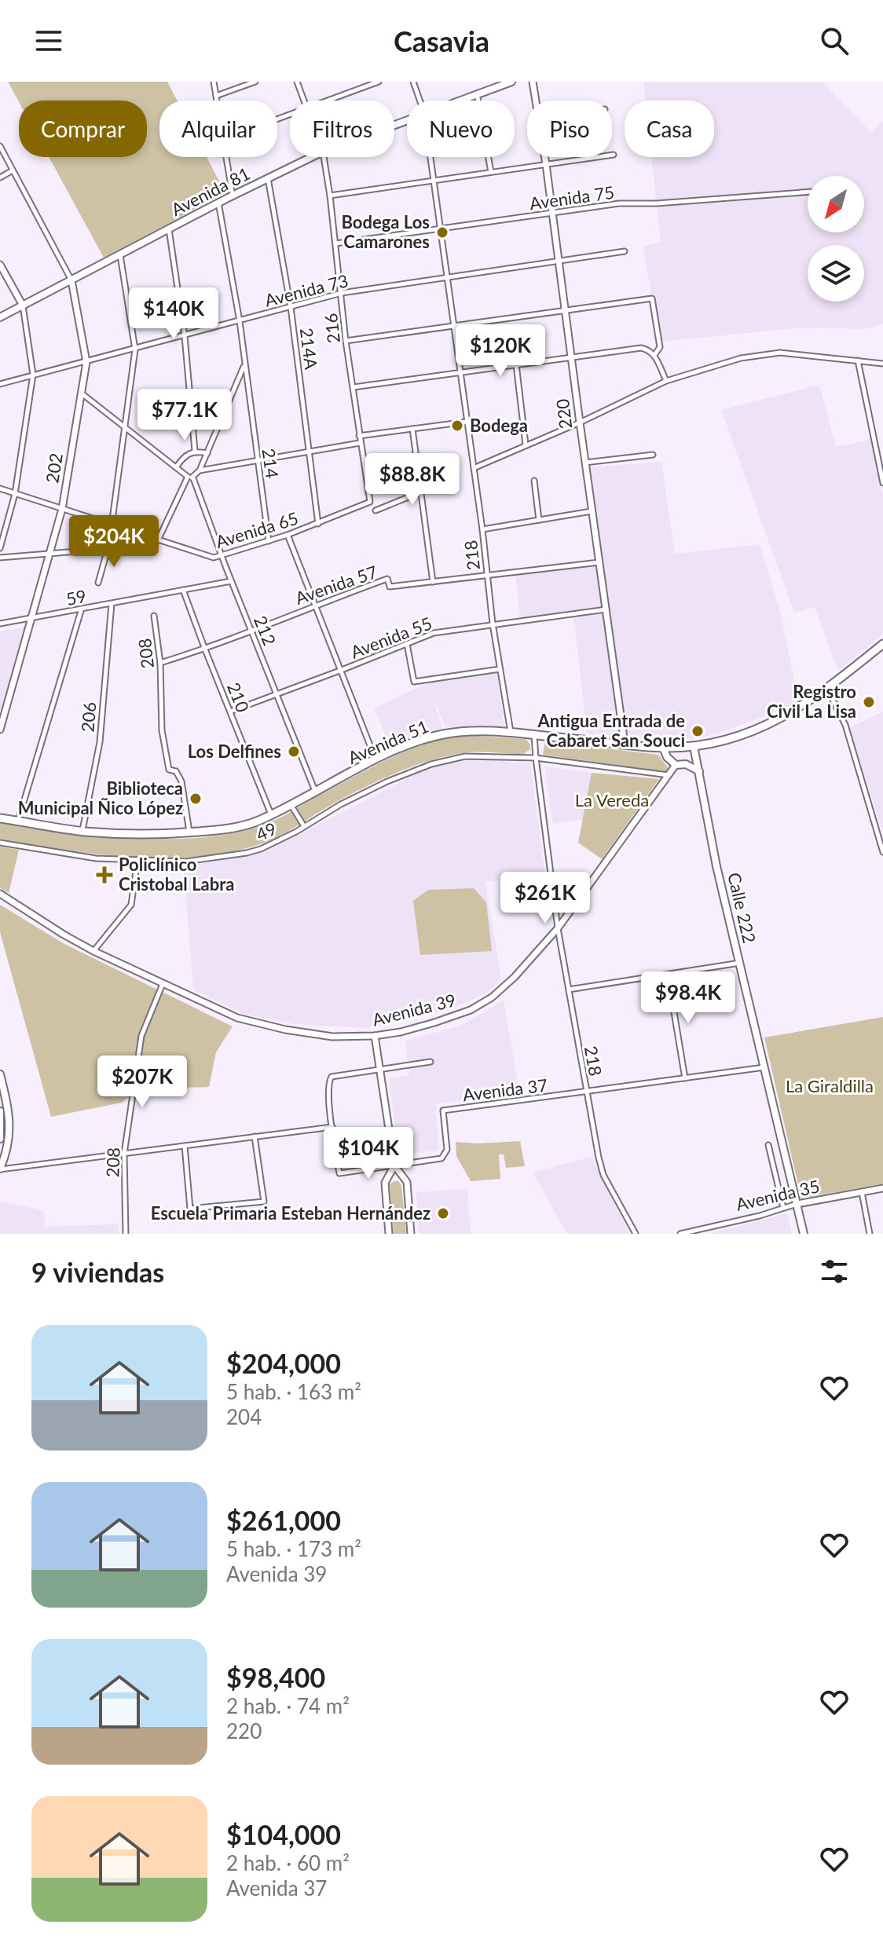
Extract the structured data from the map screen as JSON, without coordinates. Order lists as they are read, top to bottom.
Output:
{
  "streets": {
    "main road": ["Avenida 81", "Avenida 51", "Calle 222"],
    "street": [
      "Avenida 75",
      "Avenida 73",
      "216",
      "214A",
      "220",
      "214",
      "202",
      "Avenida 65",
      "218",
      "Avenida 57",
      "59",
      "212",
      "Avenida 55",
      "208",
      "210",
      "206",
      "49",
      "Avenida 39",
      "Avenida 37",
      "Avenida 35"
    ]
  },
  "crossings": [
    ["Avenida 81", "214A"],
    ["Avenida 81", "214"],
    ["Avenida 81", "202"],
    ["Avenida 75", "216"],
    ["Avenida 75", "220"],
    ["Avenida 75", "218"],
    ["Avenida 73", "216"],
    ["Avenida 73", "214A"],
    ["Avenida 73", "220"],
    ["Avenida 73", "214"],
    ["Avenida 73", "202"],
    ["Avenida 73", "218"],
    ["216", "Avenida 65"],
    ["214A", "Avenida 65"],
    ["220", "Avenida 57"],
    ["220", "Avenida 55"],
    ["220", "Avenida 51"],
    ["214", "Avenida 65"],
    ["202", "Avenida 65"],
    ["202", "59"],
    ["Avenida 65", "212"],
    ["218", "Avenida 57"],
    ["218", "Avenida 55"],
    ["218", "Avenida 51"],
    ["218", "49"],
    ["218", "Avenida 39"],
    ["218", "Avenida 37"],
    ["Avenida 57", "212"],
    ["Avenida 57", "208"],
    ["Avenida 57", "210"],
    ["59", "212"],
    ["59", "210"],
    ["59", "206"],
    ["212", "Avenida 55"],
    ["212", "Avenida 51"],
    ["Avenida 55", "210"],
    ["208", "Avenida 51"],
    ["208", "Avenida 39"],
    ["210", "Avenida 51"],
    ["206", "Avenida 51"],
    ["Avenida 51", "Calle 222"],
    ["49", "Avenida 39"],
    ["Calle 222", "Avenida 37"],
    ["Calle 222", "Avenida 35"]
  ],
  "parks": ["La Vereda", "La Giraldilla"],
  "places": {
    "other": [
      "Bodega Los Camarones",
      "Bodega",
      "Registro Civil La Lisa",
      "Antigua Entrada de Cabaret San Souci",
      "Los Delfines",
      "Biblioteca Municipal Ñico López",
      "Escuela Primaria Esteban Hernández"
    ],
    "health": ["Policlínico Cristobal Labra"]
  },
  "north": "bottom left",
  "page": {
    "header": "Casavia",
    "chip": [
      "Comprar",
      "Alquilar",
      "Filtros",
      "Nuevo",
      "Piso",
      "Casa"
    ],
    "price": [
      "$140K",
      "$120K",
      "$77.1K",
      "$88.8K",
      "$204K",
      "$261K",
      "$98.4K",
      "$207K",
      "$104K"
    ],
    "heading": "9 viviendas",
    "list": [
      {
        "name": "$204,000",
        "note": "5 hab. · 163 m² · 204"
      },
      {
        "name": "$261,000",
        "note": "5 hab. · 173 m² · Avenida 39"
      },
      {
        "name": "$98,400",
        "note": "2 hab. · 74 m² · 220"
      },
      {
        "name": "$104,000",
        "note": "2 hab. · 60 m² · Avenida 37"
      }
    ]
  }
}
